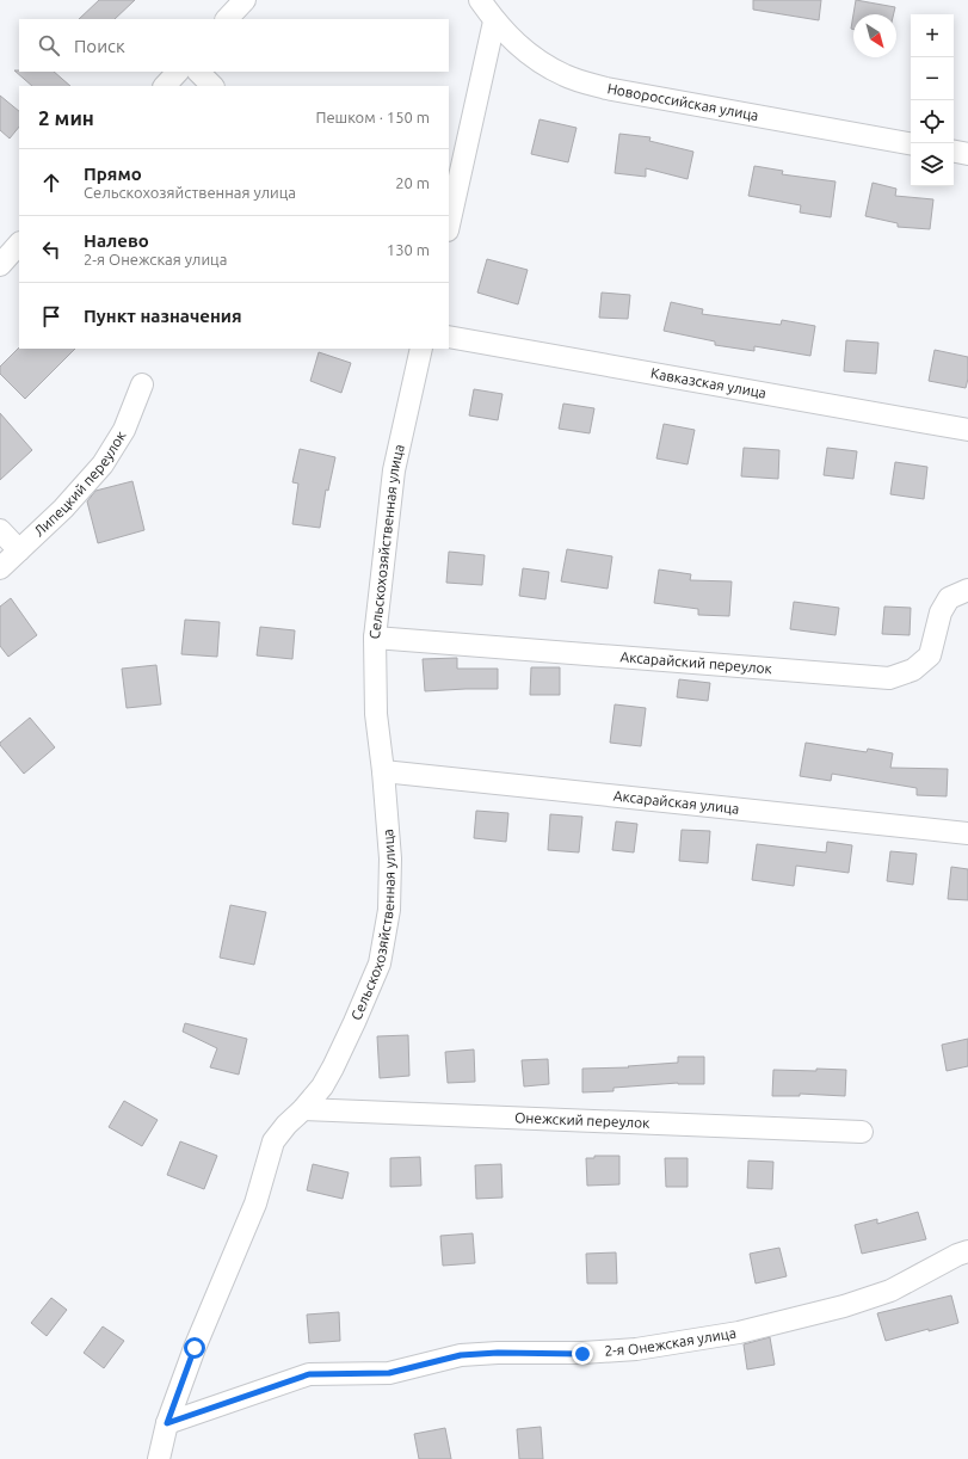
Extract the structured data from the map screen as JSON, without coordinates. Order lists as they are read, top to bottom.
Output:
{
  "streets": {
    "street": [
      "Новороссийская улица",
      "Кавказская улица",
      "Липецкий переулок",
      "Сельскохозяйственная улица",
      "Аксарайский переулок",
      "Аксарайская улица",
      "Онежский переулок",
      "2-я Онежская улица"
    ]
  },
  "crossings": [
    ["Сельскохозяйственная улица", "Аксарайский переулок"],
    ["Сельскохозяйственная улица", "Аксарайская улица"],
    ["Сельскохозяйственная улица", "Онежский переулок"],
    ["Сельскохозяйственная улица", "2-я Онежская улица"]
  ],
  "north": "bottom right",
  "page": {
    "map_buttons": ["+", "−"],
    "search": "Поиск",
    "heading": ["2 мин", "Пешком · 150 m"],
    "list": [
      ["Прямо", "Сельскохозяйственная улица", "20 m"],
      ["Налево", "2-я Онежская улица", "130 m"],
      "Пункт назначения"
    ]
  }
}
